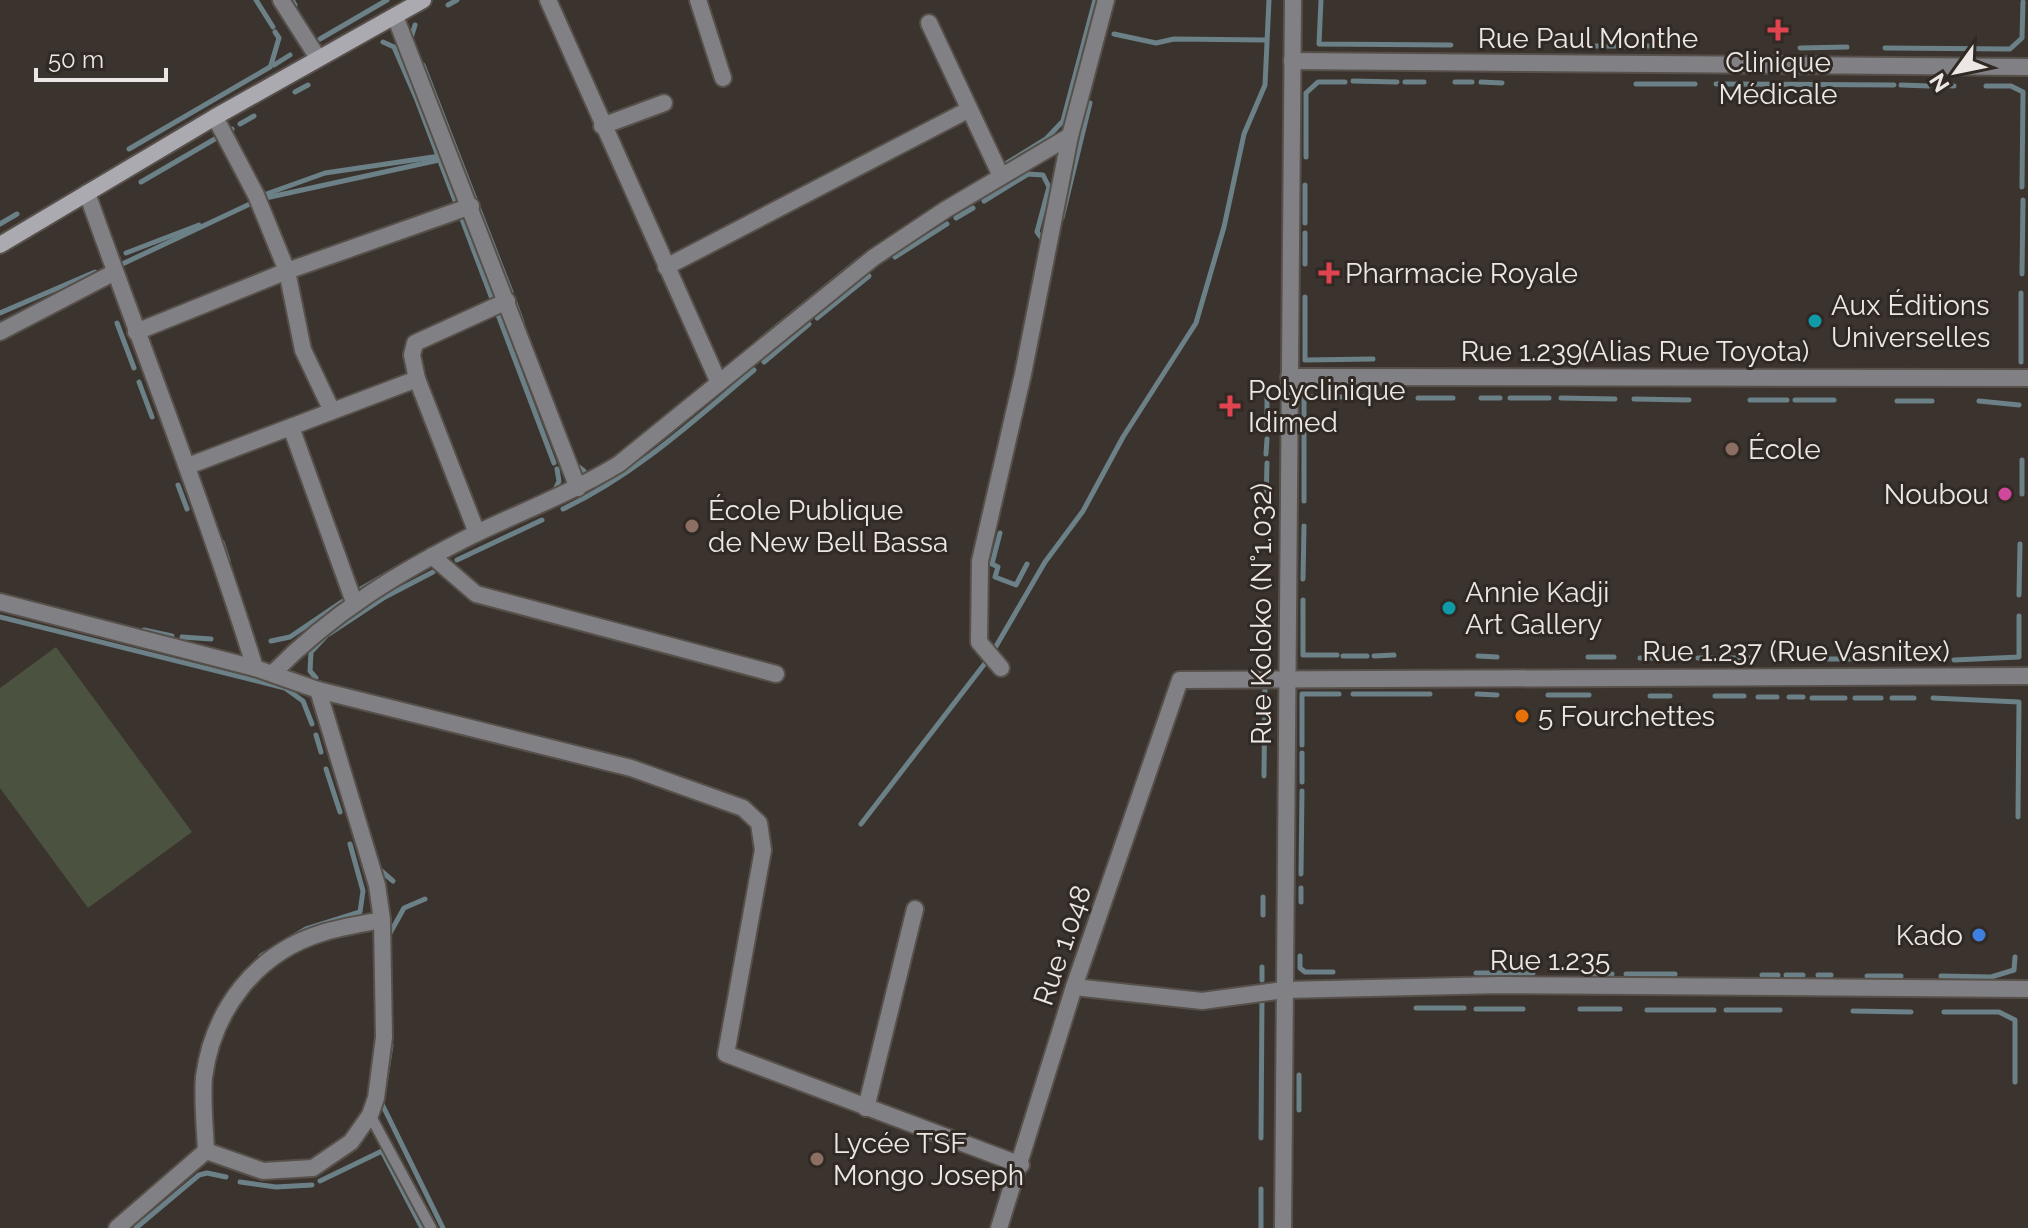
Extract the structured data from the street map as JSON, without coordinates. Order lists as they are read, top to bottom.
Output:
{
  "streets": {
    "street": [
      "Rue Paul Monthe",
      "Rue 1.239(Alias Rue Toyota)",
      "Rue Koloko (N°1.032)",
      "Rue 1.237 (Rue Vasnitex)",
      "Rue 1.048",
      "Rue 1.235"
    ]
  },
  "crossings": [
    ["Rue Paul Monthe", "Rue Koloko (N°1.032)"],
    ["Rue 1.239(Alias Rue Toyota)", "Rue Koloko (N°1.032)"],
    ["Rue Koloko (N°1.032)", "Rue 1.237 (Rue Vasnitex)"],
    ["Rue Koloko (N°1.032)", "Rue 1.235"],
    ["Rue 1.237 (Rue Vasnitex)", "Rue 1.048"],
    ["Rue 1.048", "Rue 1.235"]
  ],
  "places": {
    "health": ["Clinique Médicale", "Pharmacie Royale", "Polyclinique Idimed"],
    "other": [
      "Aux Éditions Universelles",
      "École",
      "Noubou",
      "École Publique de New Bell Bassa",
      "Annie Kadji Art Gallery",
      "5 Fourchettes",
      "Kado",
      "Lycée TSF Mongo Joseph"
    ]
  },
  "scale_bar": "50 m",
  "north": "bottom left"
}
